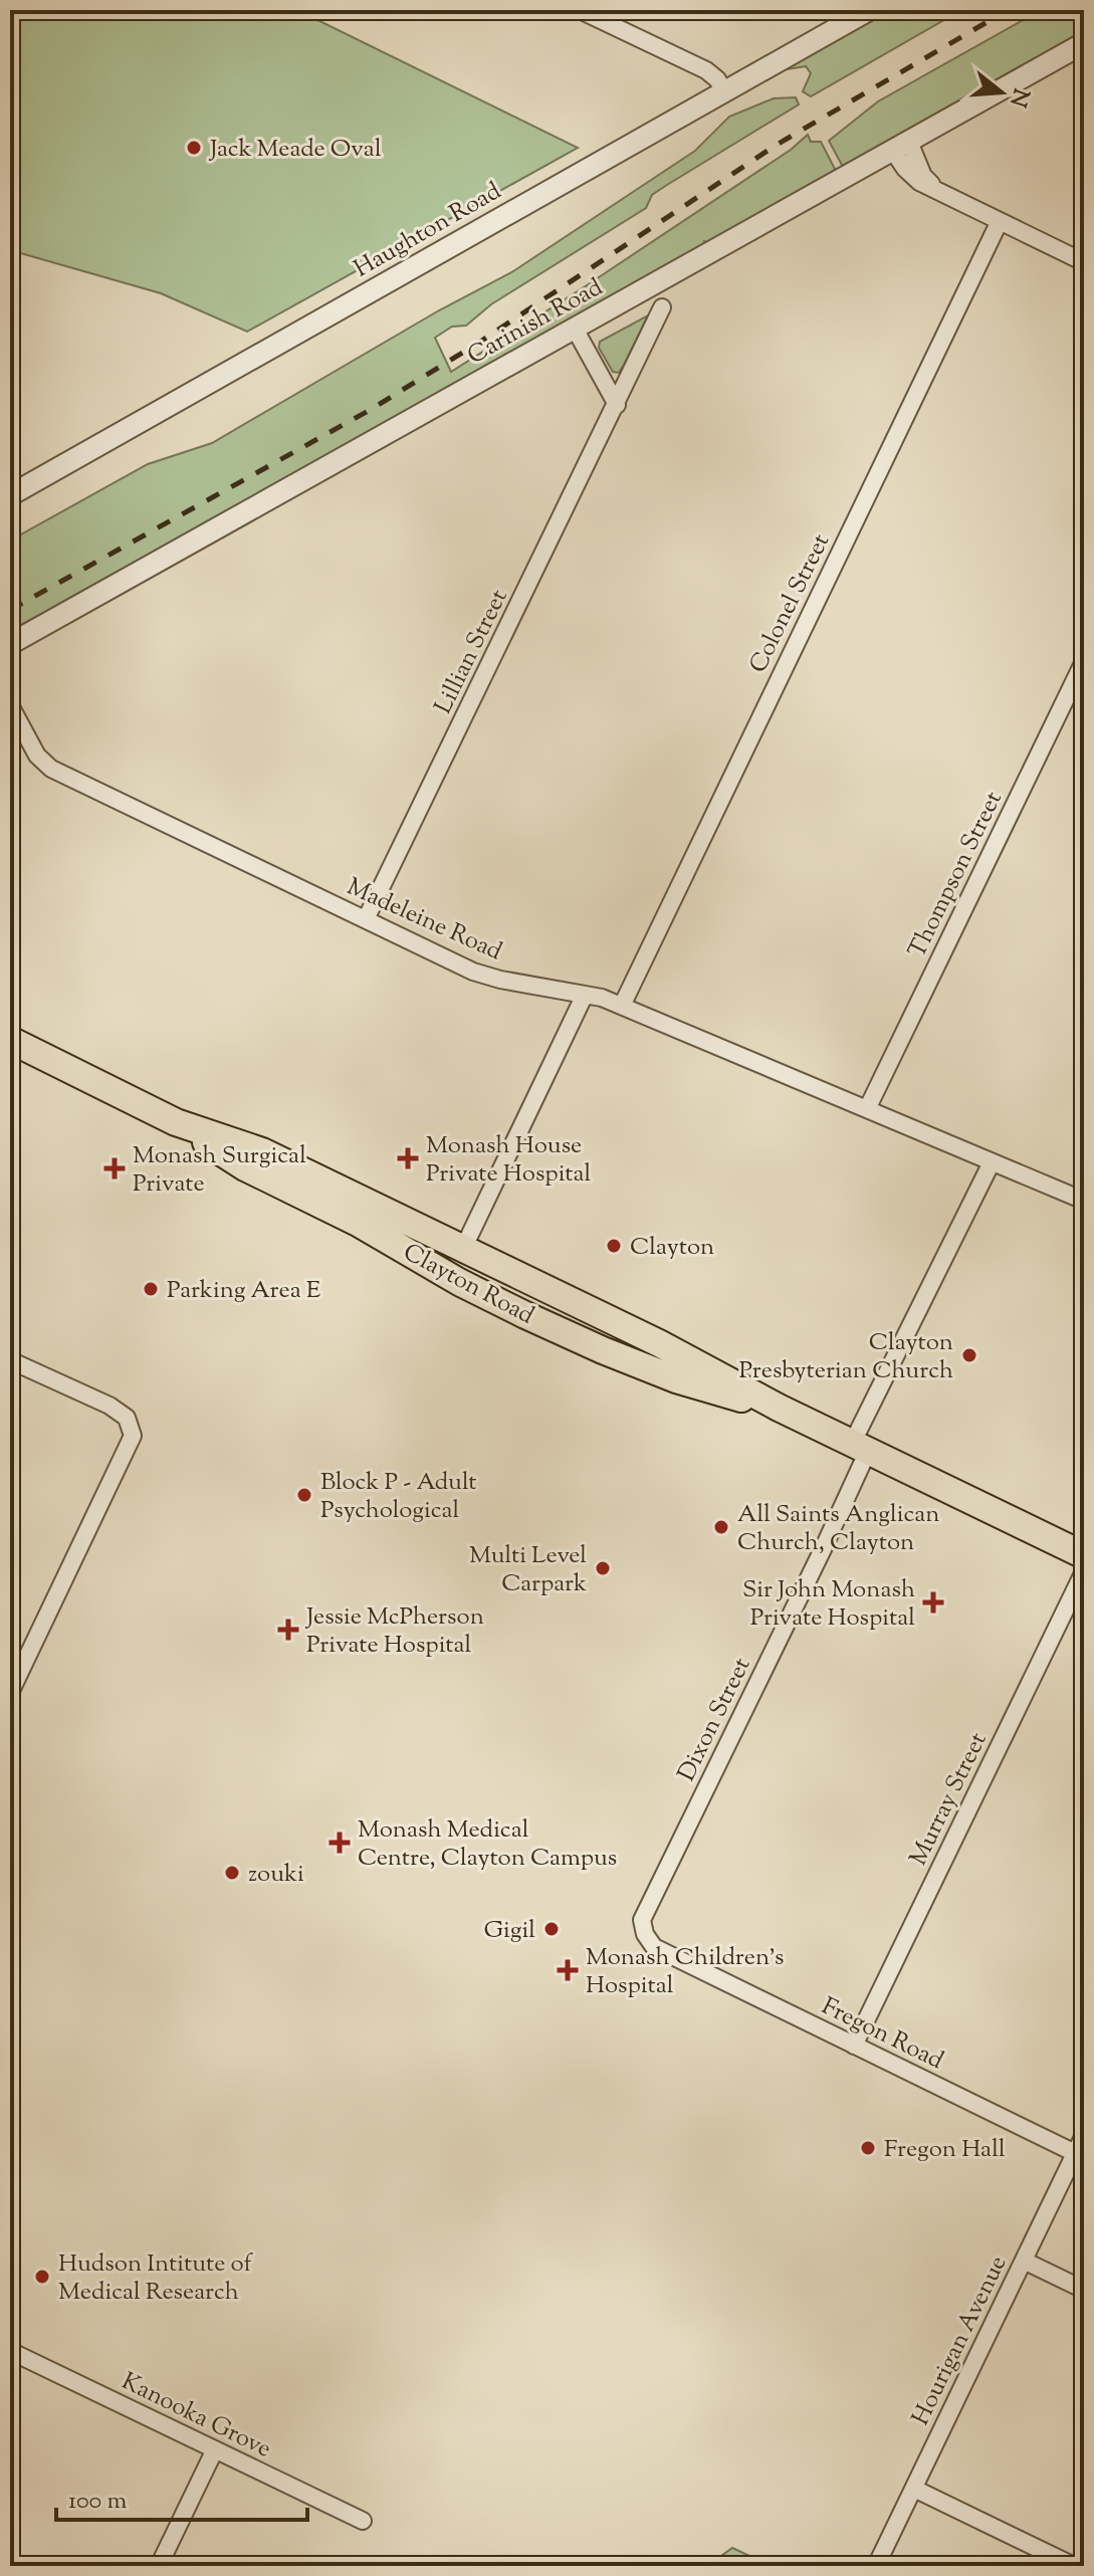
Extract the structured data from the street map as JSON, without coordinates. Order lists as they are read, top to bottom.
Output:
{
  "streets": {
    "main road": ["Clayton Road"],
    "street": [
      "Haughton Road",
      "Carinish Road",
      "Colonel Street",
      "Lillian Street",
      "Thompson Street",
      "Madeleine Road",
      "Dixon Street",
      "Murray Street",
      "Fregon Road",
      "Hourigan Avenue",
      "Kanooka Grove"
    ]
  },
  "crossings": [
    ["Colonel Street", "Madeleine Road"],
    ["Lillian Street", "Madeleine Road"],
    ["Thompson Street", "Madeleine Road"],
    ["Madeleine Road", "Dixon Street"],
    ["Clayton Road", "Dixon Street"],
    ["Dixon Street", "Fregon Road"],
    ["Murray Street", "Fregon Road"],
    ["Fregon Road", "Hourigan Avenue"]
  ],
  "places": {
    "other": [
      "Jack Meade Oval",
      "Clayton",
      "Parking Area E",
      "Clayton Presbyterian Church",
      "Block P - Adult Psychological",
      "All Saints Anglican Church, Clayton",
      "Multi Level Carpark",
      "zouki",
      "Gigil",
      "Fregon Hall",
      "Hudson Intitute of Medical Research"
    ],
    "health": [
      "Monash House Private Hospital",
      "Monash Surgical Private",
      "Sir John Monash Private Hospital",
      "Jessie McPherson Private Hospital",
      "Monash Medical Centre, Clayton Campus",
      "Monash Children's Hospital"
    ]
  },
  "scale_bar": "100 m",
  "north": "right"
}
